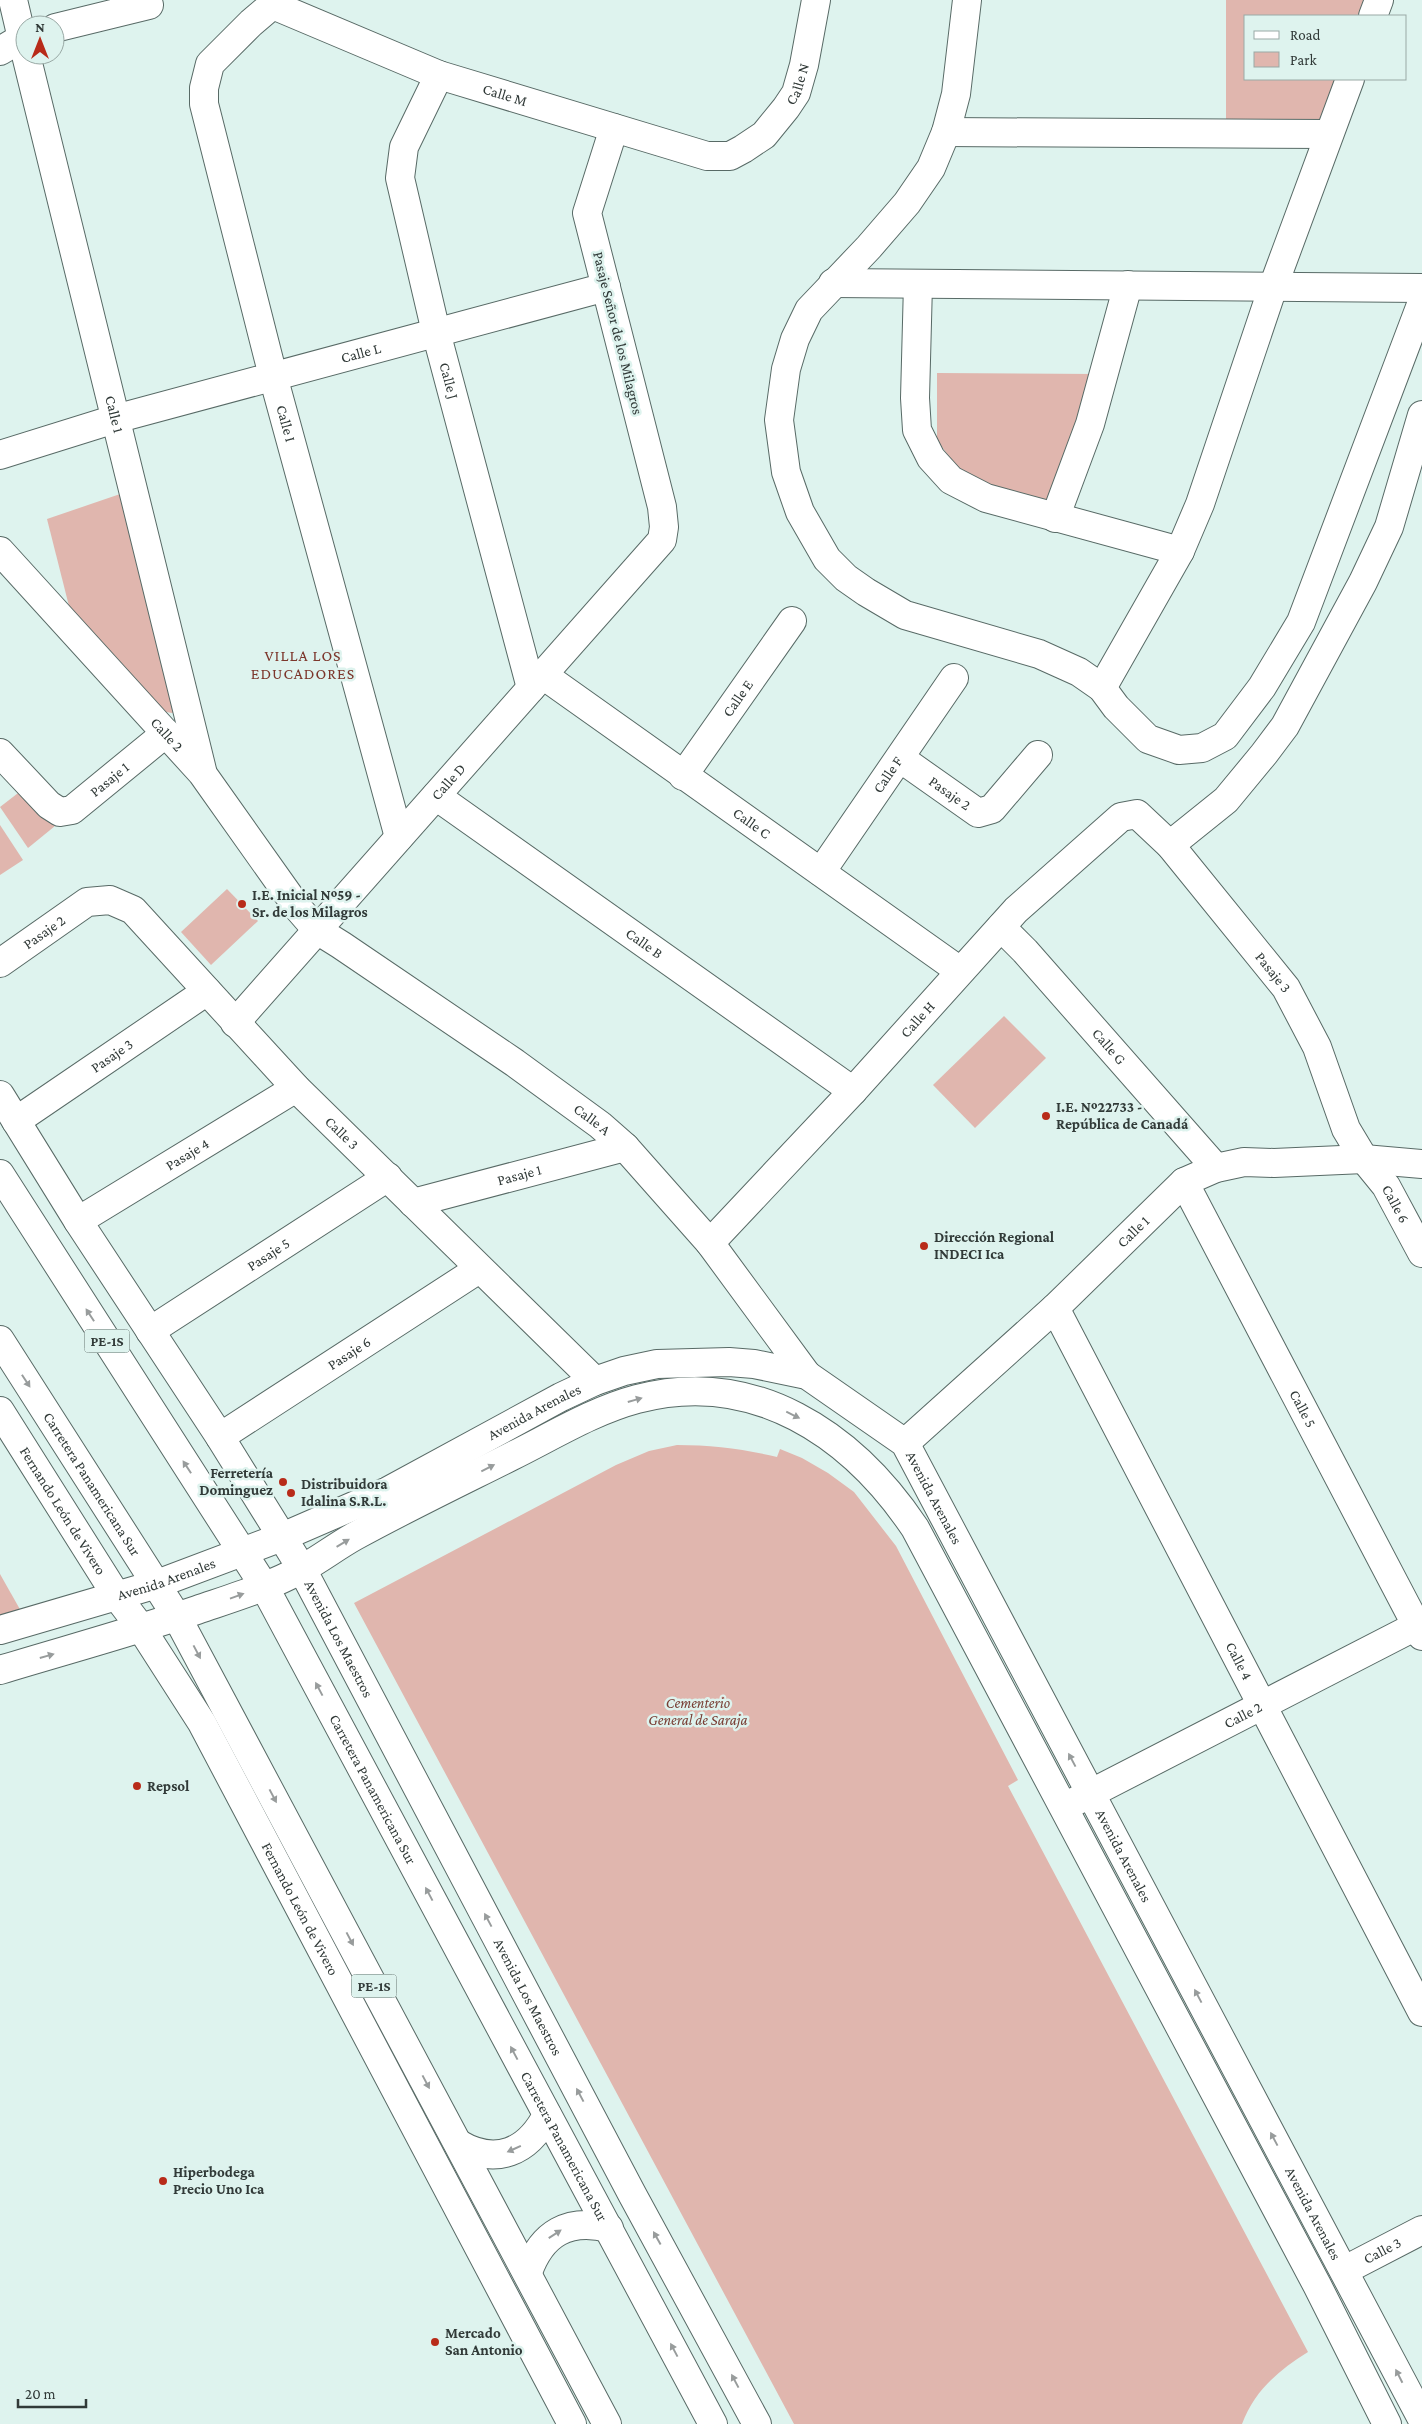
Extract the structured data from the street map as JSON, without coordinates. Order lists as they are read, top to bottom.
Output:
{
  "streets": {
    "main road": [
      "Calle N",
      "Calle M",
      "Pasaje Señor de los Milagros",
      "Calle L",
      "Calle J",
      "Calle 1",
      "Calle I",
      "Calle E",
      "Calle 2",
      "Calle F",
      "Pasaje 1",
      "Calle D",
      "Pasaje 2",
      "Calle C",
      "Calle B",
      "Pasaje 3",
      "Calle H",
      "Calle G",
      "Calle A",
      "Calle 3",
      "Pasaje 4",
      "Calle 6",
      "Pasaje 5",
      "PE-1S",
      "Pasaje 6",
      "Calle 5",
      "Avenida Arenales",
      "Carretera Panamericana Sur",
      "Fernando León de Vivero",
      "Avenida Los Maestros",
      "Calle 4"
    ]
  },
  "crossings": [
    ["Calle N", "Calle M"],
    ["Calle M", "Pasaje Señor de los Milagros"],
    ["Calle M", "Calle J"],
    ["Calle M", "Calle I"],
    ["Pasaje Señor de los Milagros", "Calle L"],
    ["Pasaje Señor de los Milagros", "Calle D"],
    ["Calle L", "Calle J"],
    ["Calle L", "Calle 1"],
    ["Calle L", "Calle I"],
    ["Calle J", "Calle D"],
    ["Calle J", "Calle C"],
    ["Calle 1", "Calle 2"],
    ["Calle 1", "Pasaje 3"],
    ["Calle 1", "Calle G"],
    ["Calle 1", "Calle 6"],
    ["Calle 1", "Calle 5"],
    ["Calle 1", "Avenida Arenales"],
    ["Calle 1", "Calle 4"],
    ["Calle I", "Calle D"],
    ["Calle E", "Calle C"],
    ["Calle 2", "Pasaje 1"],
    ["Calle 2", "Calle D"],
    ["Calle 2", "Calle A"],
    ["Calle 2", "Calle 5"],
    ["Calle 2", "Avenida Arenales"],
    ["Calle 2", "Calle 4"],
    ["Calle F", "Pasaje 2"],
    ["Calle F", "Calle C"],
    ["Pasaje 1", "Calle A"],
    ["Pasaje 1", "Calle 3"],
    ["Calle D", "Calle C"],
    ["Calle D", "Calle B"],
    ["Calle D", "Calle A"],
    ["Calle D", "Calle 3"],
    ["Pasaje 2", "Calle 3"],
    ["Calle C", "Calle H"],
    ["Calle B", "Calle H"],
    ["Pasaje 3", "Calle H"],
    ["Pasaje 3", "Calle 3"],
    ["Pasaje 3", "Calle 6"],
    ["Calle H", "Calle G"],
    ["Calle H", "Calle A"],
    ["Calle A", "Avenida Arenales"],
    ["Calle 3", "Pasaje 4"],
    ["Calle 3", "Pasaje 5"],
    ["Calle 3", "Pasaje 6"],
    ["Calle 3", "Avenida Arenales"],
    ["Avenida Arenales", "Carretera Panamericana Sur"],
    ["Avenida Arenales", "Fernando León de Vivero"],
    ["Avenida Arenales", "Avenida Los Maestros"]
  ],
  "one_way": ["Avenida Los Maestros"],
  "districts": ["VILLA LOS EDUCADORES"],
  "parks": ["Cementerio General de Saraja"],
  "places": [
    "I.E. Inicial Nº59 - Sr. de los Milagros",
    "I.E. Nº22733 - República de Canadá",
    "Dirección Regional INDECI Ica",
    "Ferretería Dominguez",
    "Distribuidora Idalina S.R.L.",
    "Repsol",
    "Hiperbodega Precio Uno Ica",
    "Mercado San Antonio"
  ],
  "legend": ["Road", "Park"],
  "scale_bar": "20 m",
  "north": "top"
}
